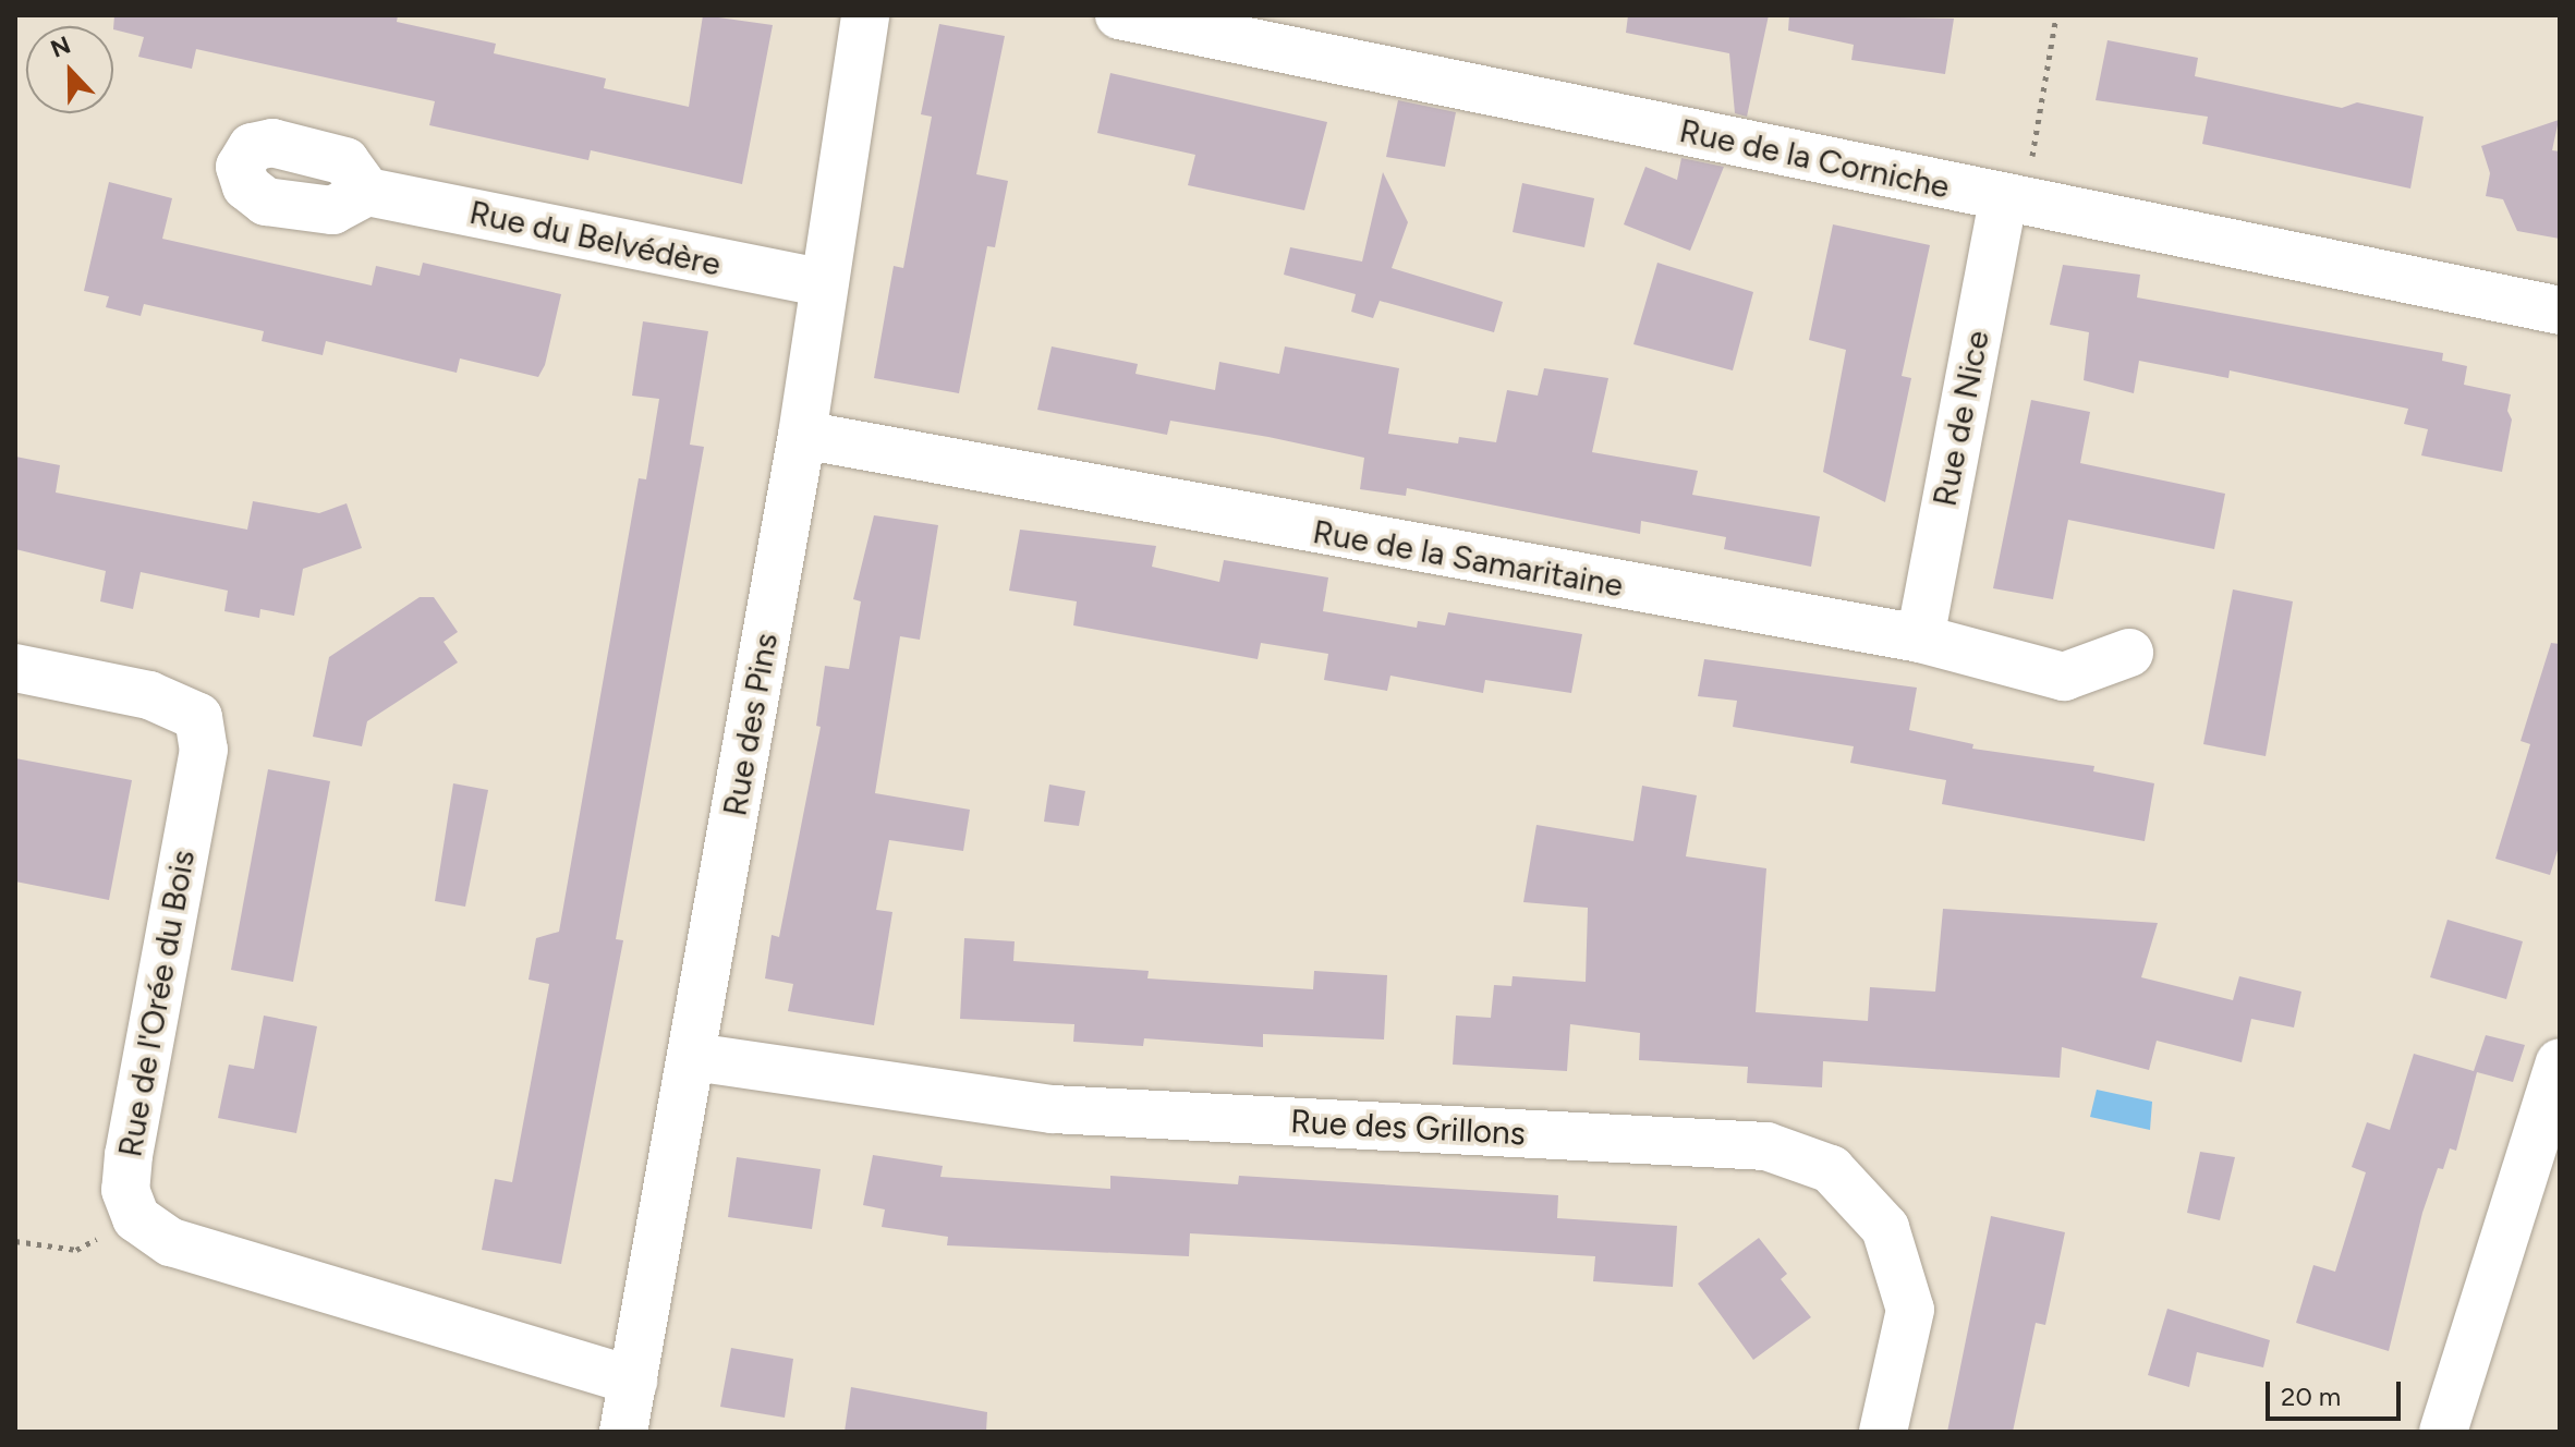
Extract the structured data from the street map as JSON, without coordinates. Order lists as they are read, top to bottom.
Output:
{
  "streets": {
    "street": [
      "Rue de la Corniche",
      "Rue du Belvédère",
      "Rue de Nice",
      "Rue de la Samaritaine",
      "Rue des Pins",
      "Rue de l'Orée du Bois",
      "Rue des Grillons"
    ]
  },
  "crossings": [
    ["Rue de la Corniche", "Rue de Nice"],
    ["Rue du Belvédère", "Rue des Pins"],
    ["Rue de Nice", "Rue de la Samaritaine"],
    ["Rue de la Samaritaine", "Rue des Pins"],
    ["Rue des Pins", "Rue des Grillons"]
  ],
  "scale_bar": "20 m",
  "north": "top"
}
